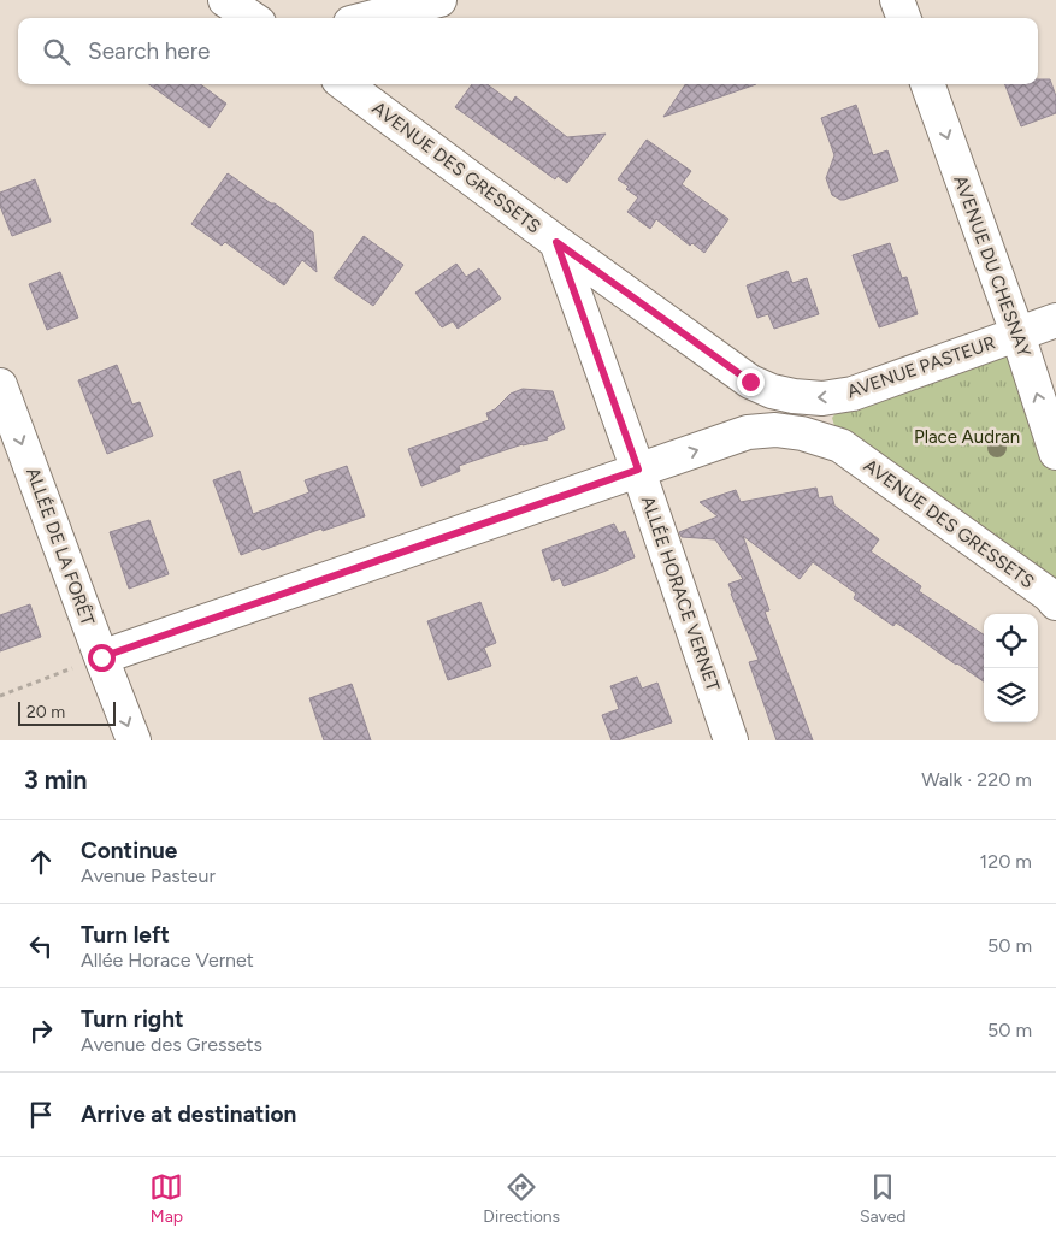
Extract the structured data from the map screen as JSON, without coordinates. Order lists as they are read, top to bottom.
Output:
{
  "streets": {
    "street": [
      "AVENUE DES GRESSETS",
      "AVENUE DU CHESNAY",
      "AVENUE PASTEUR",
      "ALLÉE DE LA FORÊT",
      "ALLÉE HORACE VERNET"
    ]
  },
  "crossings": [
    ["AVENUE DES GRESSETS", "AVENUE PASTEUR"],
    ["AVENUE DES GRESSETS", "ALLÉE HORACE VERNET"],
    ["AVENUE DU CHESNAY", "AVENUE PASTEUR"]
  ],
  "one_way": ["AVENUE PASTEUR", "ALLÉE DE LA FORÊT"],
  "parks": ["Place Audran"],
  "scale_bar": "20 m",
  "page": {
    "search": "Search here",
    "scale": "20 m",
    "heading": ["3 min", "Walk · 220 m"],
    "list": [
      ["Continue", "Avenue Pasteur", "120 m"],
      ["Turn left", "Allée Horace Vernet", "50 m"],
      ["Turn right", "Avenue des Gressets", "50 m"],
      "Arrive at destination"
    ],
    "nav": ["Map", "Directions", "Saved"]
  }
}
